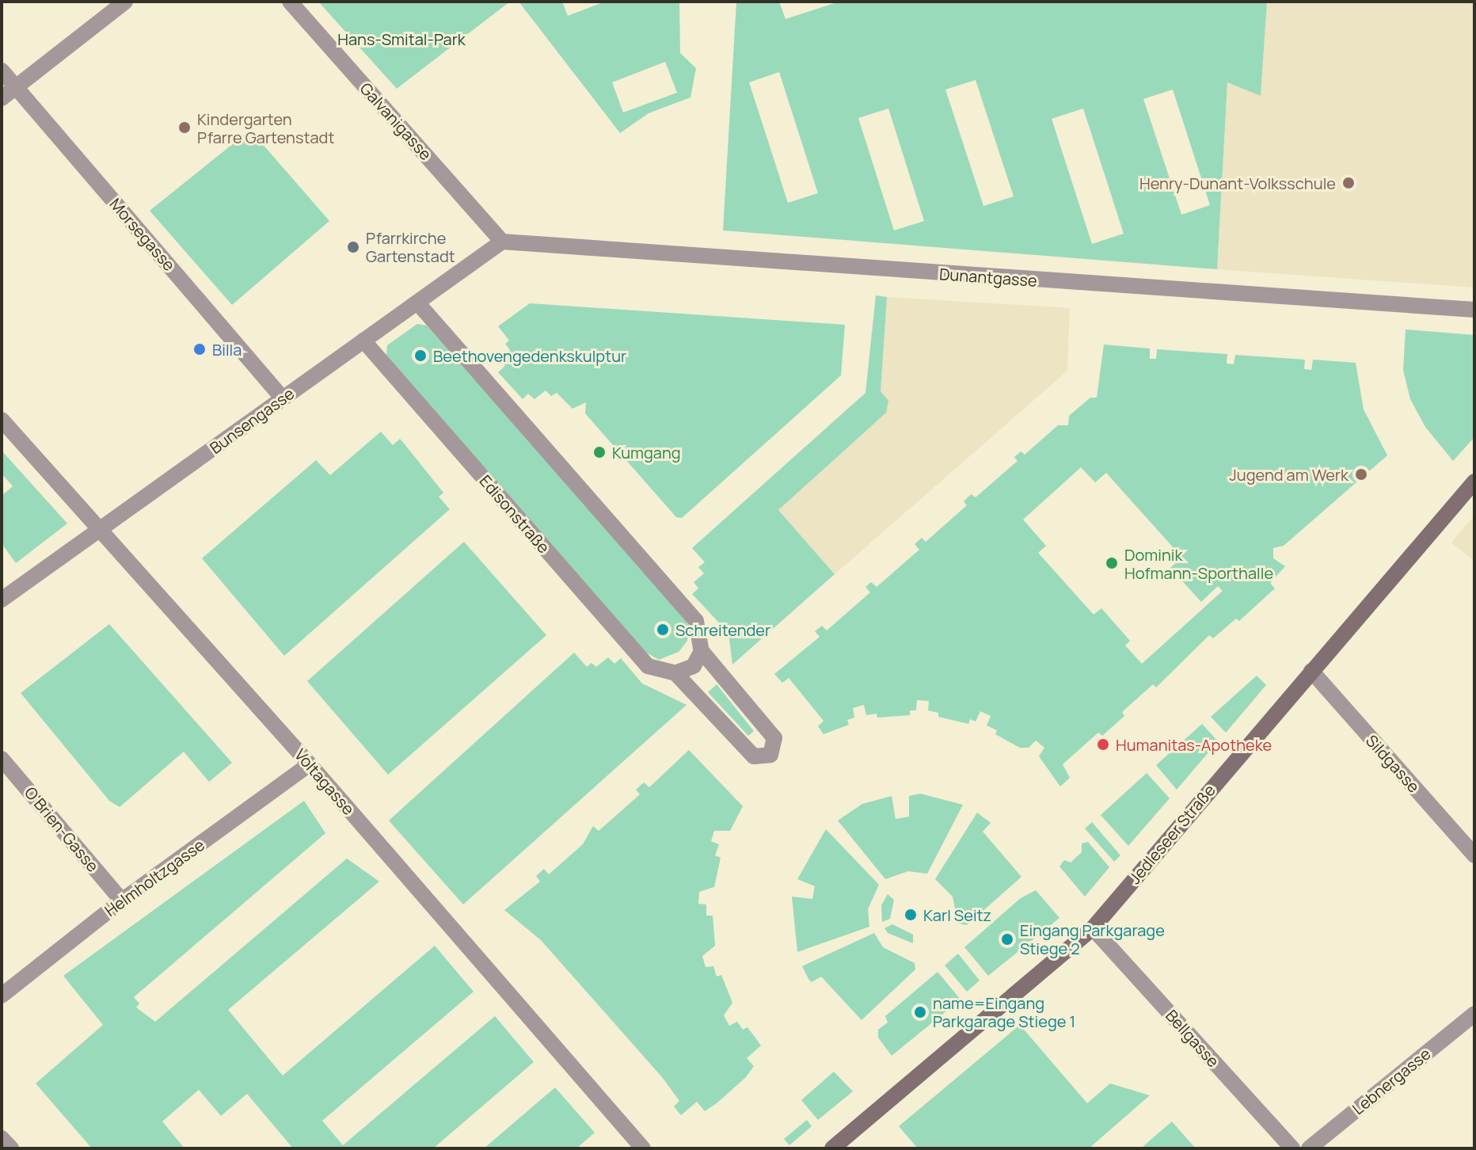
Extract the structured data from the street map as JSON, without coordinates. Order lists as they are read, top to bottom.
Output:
{
  "streets": {
    "street": [
      "Galvanigasse",
      "Morsegasse",
      "Dunantgasse",
      "Bunsengasse",
      "Edisonstraße",
      "Sildgasse",
      "Voltagasse",
      "O'Brien-Gasse",
      "Jedleseer Straße",
      "Helmholtzgasse",
      "Bellgasse",
      "Lebnergasse"
    ]
  },
  "crossings": [
    ["Galvanigasse", "Dunantgasse"],
    ["Galvanigasse", "Bunsengasse"],
    ["Morsegasse", "Bunsengasse"],
    ["Dunantgasse", "Bunsengasse"],
    ["Bunsengasse", "Edisonstraße"],
    ["Bunsengasse", "Voltagasse"],
    ["Sildgasse", "Jedleseer Straße"],
    ["Voltagasse", "Helmholtzgasse"],
    ["O'Brien-Gasse", "Helmholtzgasse"],
    ["Jedleseer Straße", "Bellgasse"]
  ],
  "parks": ["Hans-Smital-Park"],
  "places": [
    "Kindergarten Pfarre Gartenstadt",
    "Henry-Dunant-Volksschule",
    "Pfarrkirche Gartenstadt",
    "Billa",
    "Beethovengedenkskulptur",
    "Kumgang",
    "Jugend am Werk",
    "Dominik Hofmann-Sporthalle",
    "Schreitender",
    "Humanitas-Apotheke",
    "Karl Seitz",
    "Eingang Parkgarage Stiege 2",
    "name=Eingang Parkgarage Stiege 1"
  ]
}
